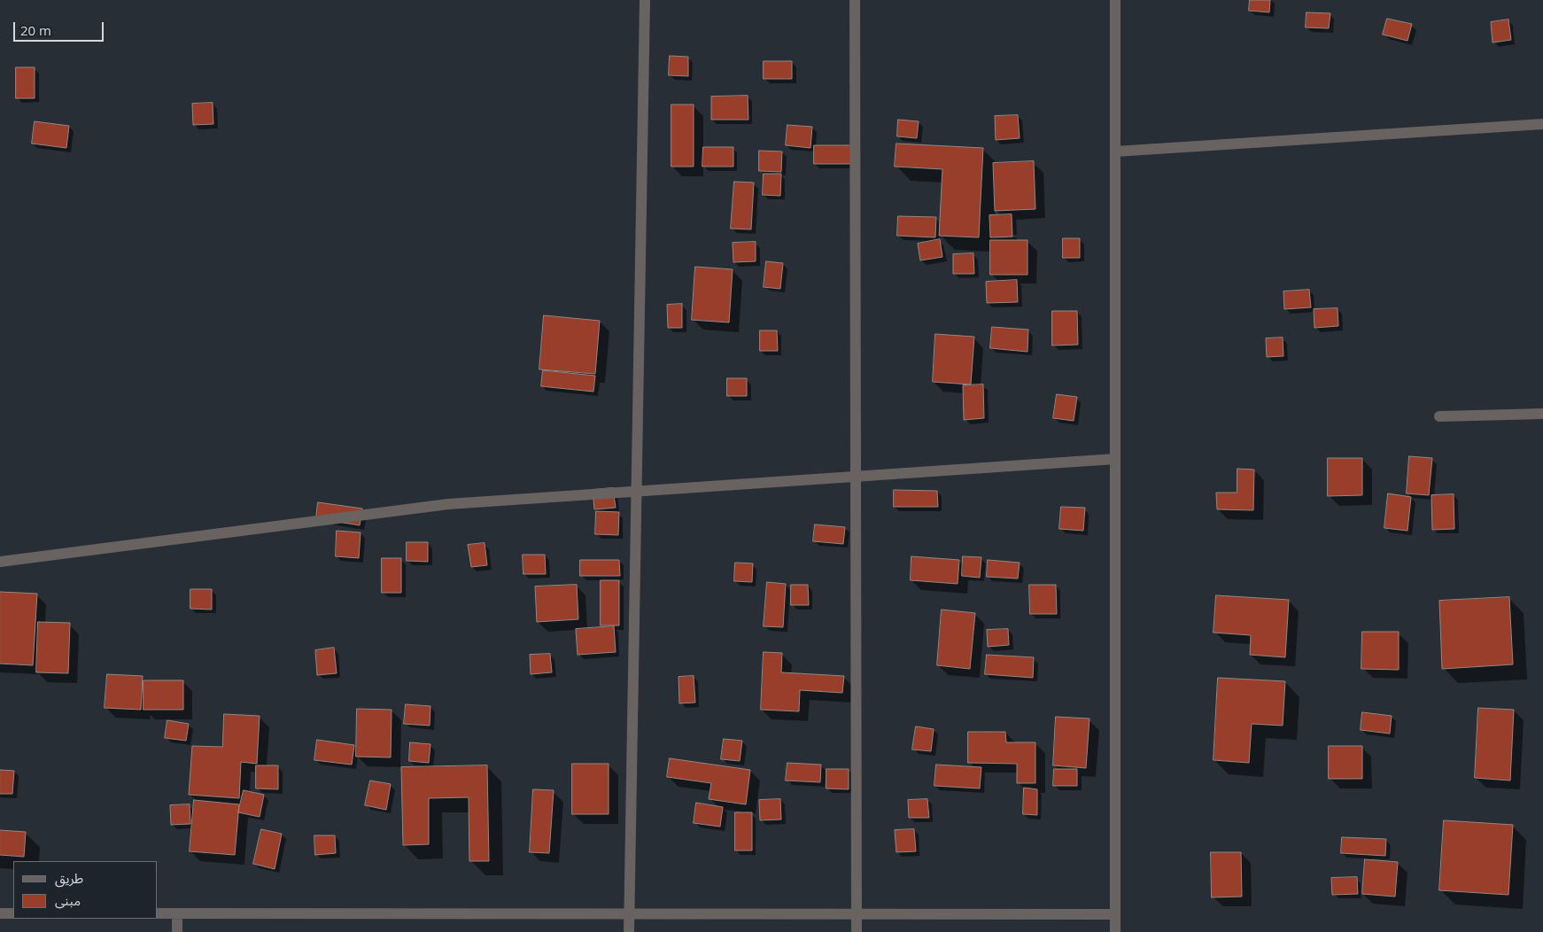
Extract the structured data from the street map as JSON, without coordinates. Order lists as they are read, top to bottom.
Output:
{
  "legend": ["طريق", "مبنى"],
  "scale_bar": "20 m"
}
